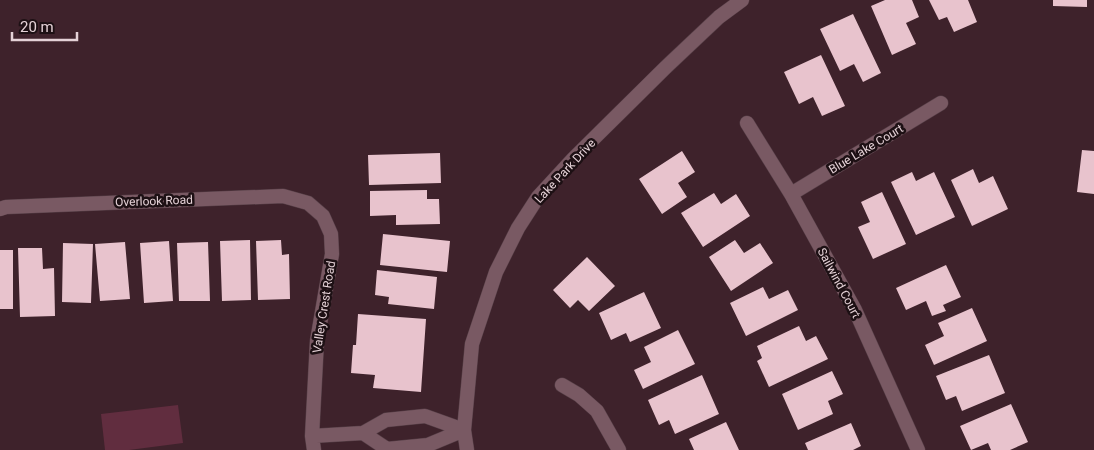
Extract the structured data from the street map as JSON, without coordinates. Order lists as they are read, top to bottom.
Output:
{
  "streets": {
    "street": [
      "Blue Lake Court",
      "Lake Park Drive",
      "Overlook Road",
      "Sailwind Court",
      "Valley Crest Road"
    ]
  },
  "crossings": [
    ["Blue Lake Court", "Sailwind Court"],
    ["Overlook Road", "Valley Crest Road"]
  ],
  "scale_bar": "20 m"
}
